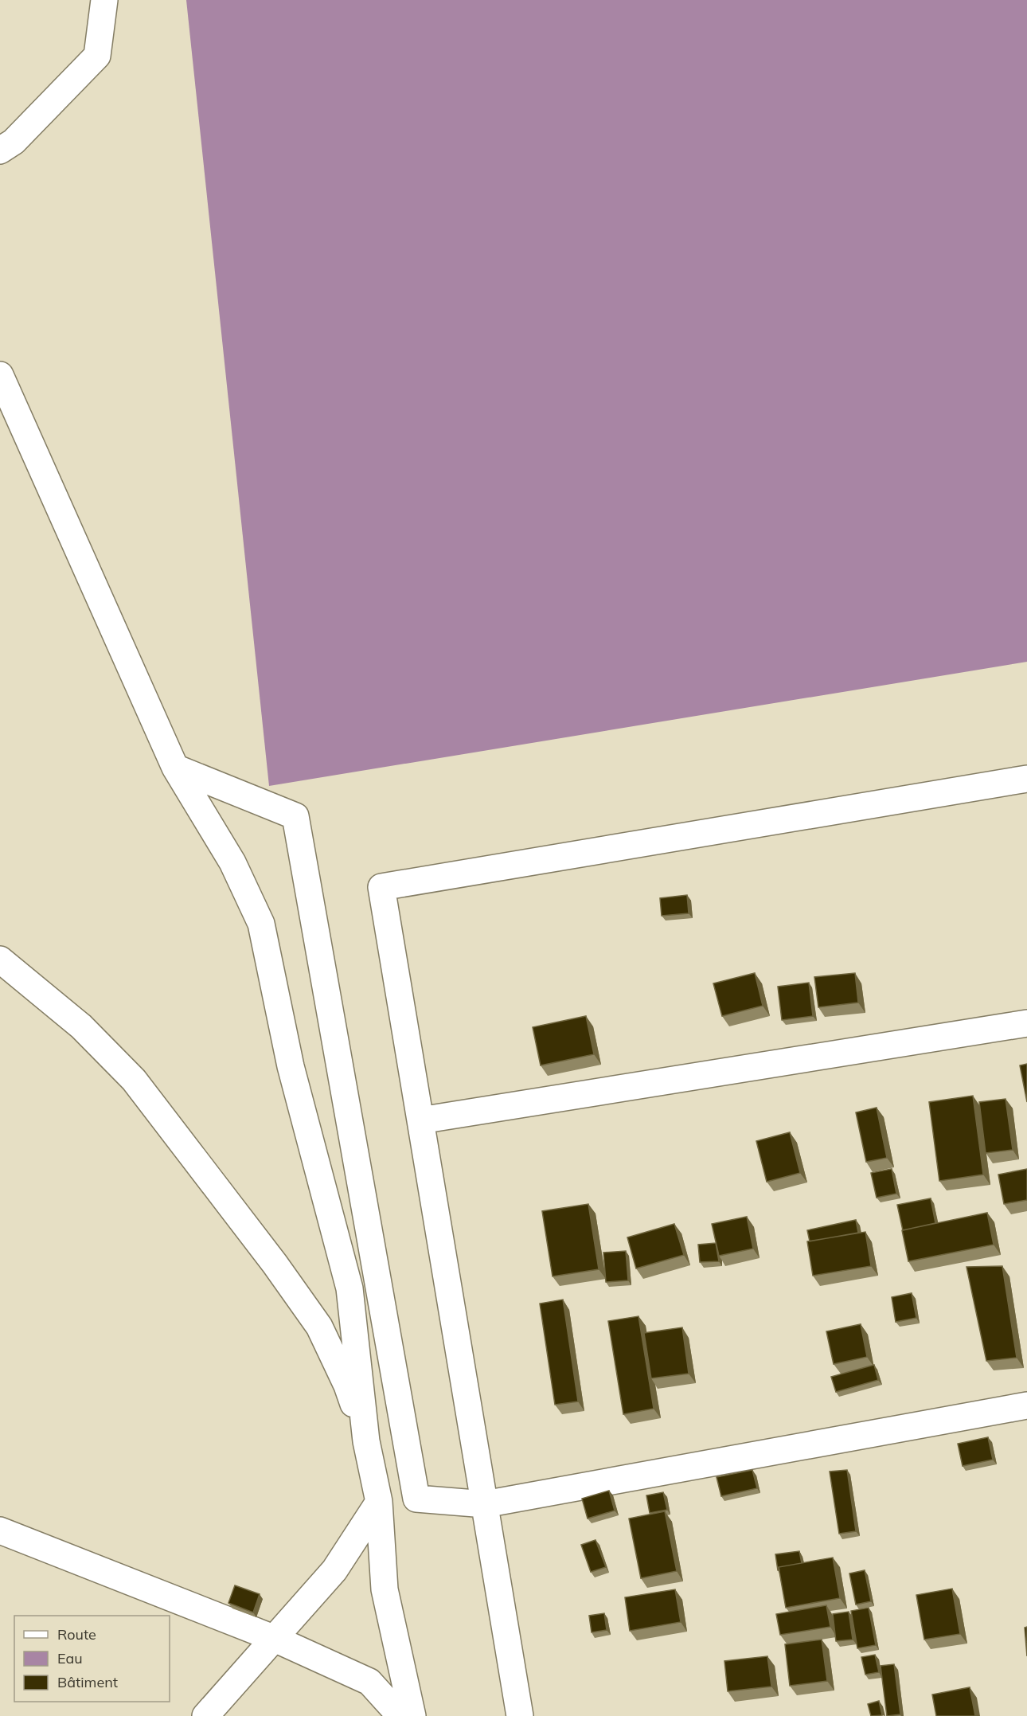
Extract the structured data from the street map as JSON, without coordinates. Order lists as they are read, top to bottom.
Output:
{
  "legend": ["Route", "Eau", "Bâtiment"]
}
